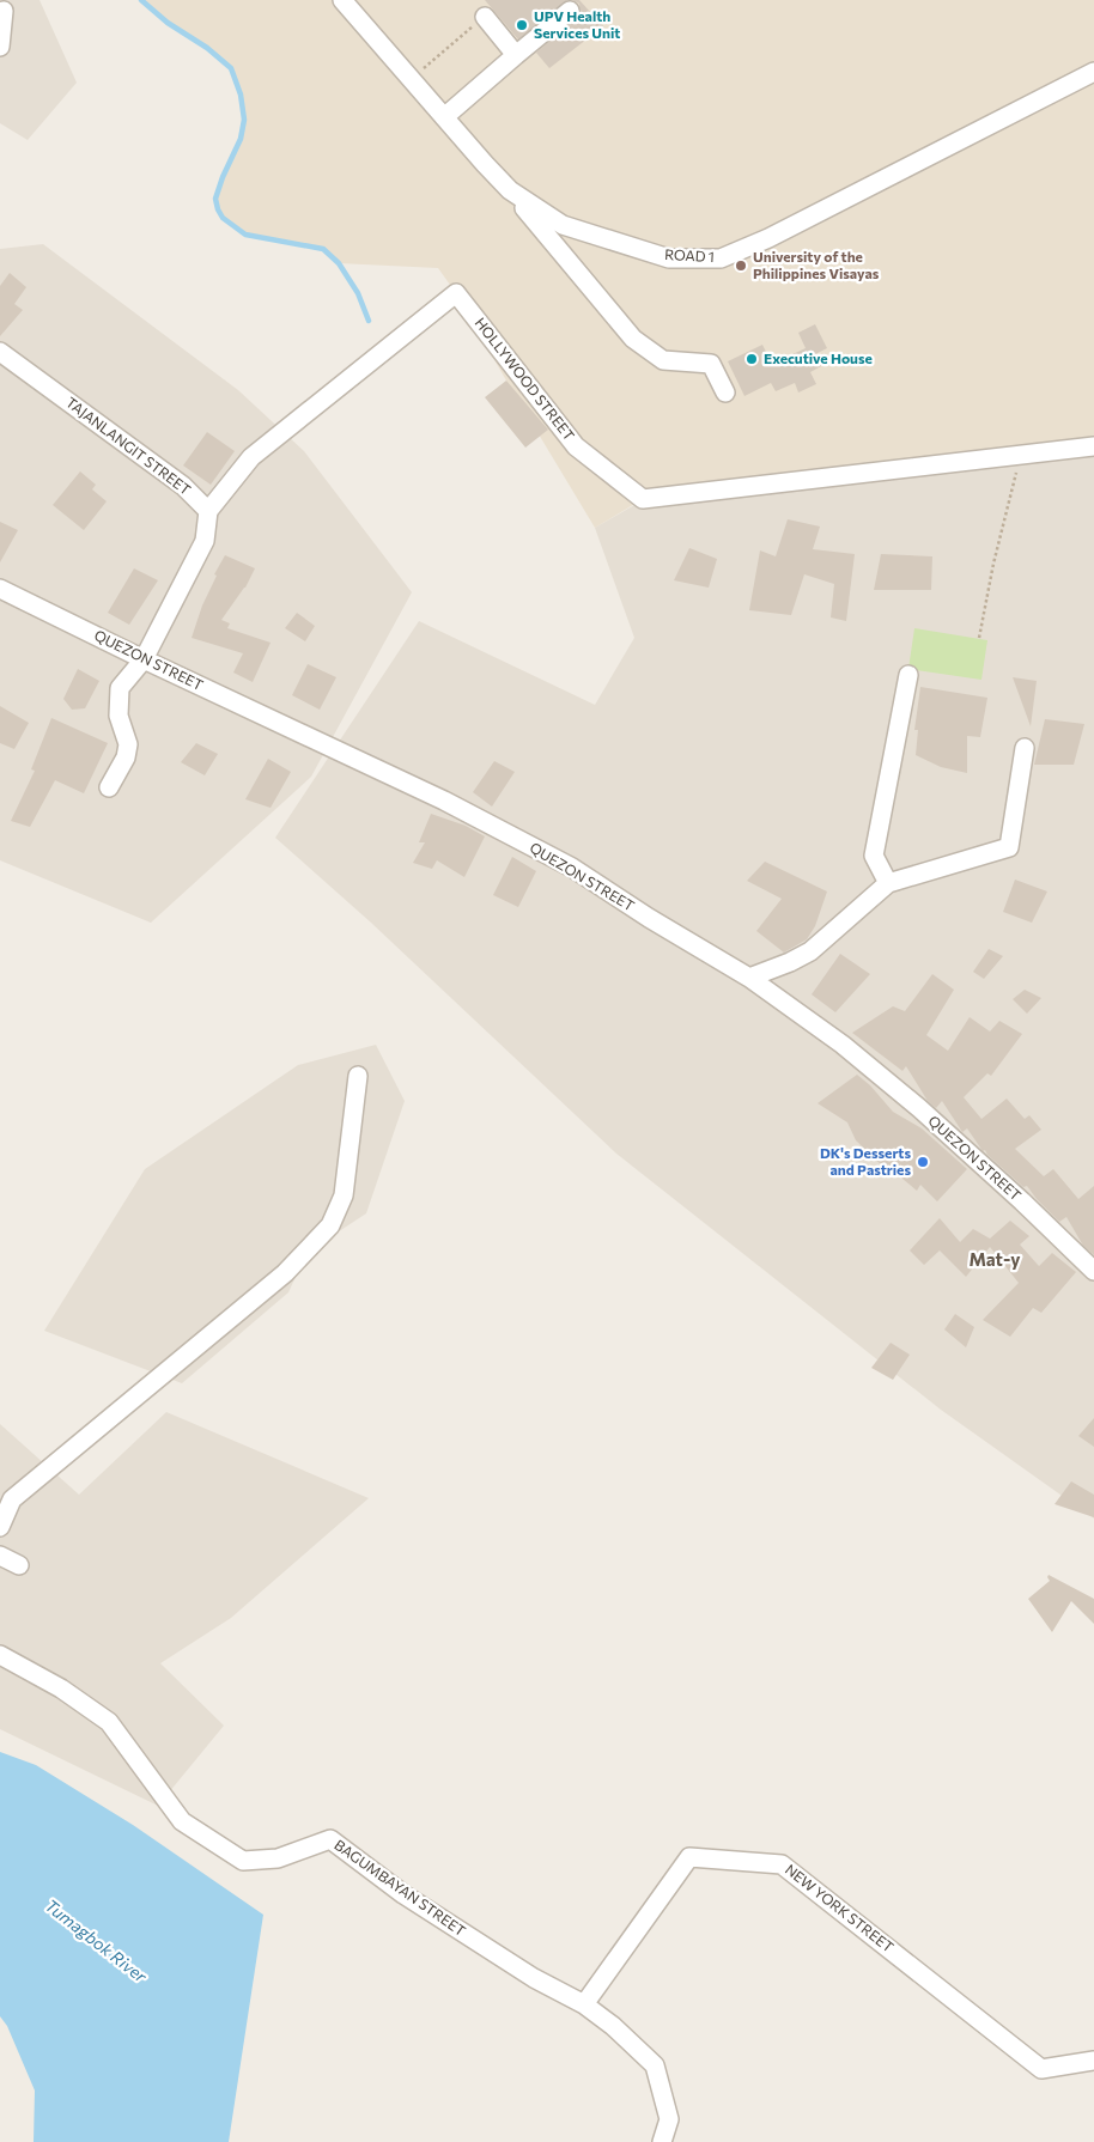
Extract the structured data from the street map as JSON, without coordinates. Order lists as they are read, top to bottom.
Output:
{
  "streets": {
    "street": [
      "ROAD 1",
      "HOLLYWOOD STREET",
      "TAJANLANGIT STREET",
      "QUEZON STREET",
      "BAGUMBAYAN STREET",
      "NEW YORK STREET"
    ]
  },
  "crossings": [
    ["HOLLYWOOD STREET", "TAJANLANGIT STREET"],
    ["BAGUMBAYAN STREET", "NEW YORK STREET"]
  ],
  "districts": ["Mat-y"],
  "water": ["Tumagbok River"],
  "places": [
    "UPV Health Services Unit",
    "University of the Philippines Visayas",
    "Executive House",
    "DK's Desserts and Pastries"
  ]
}
